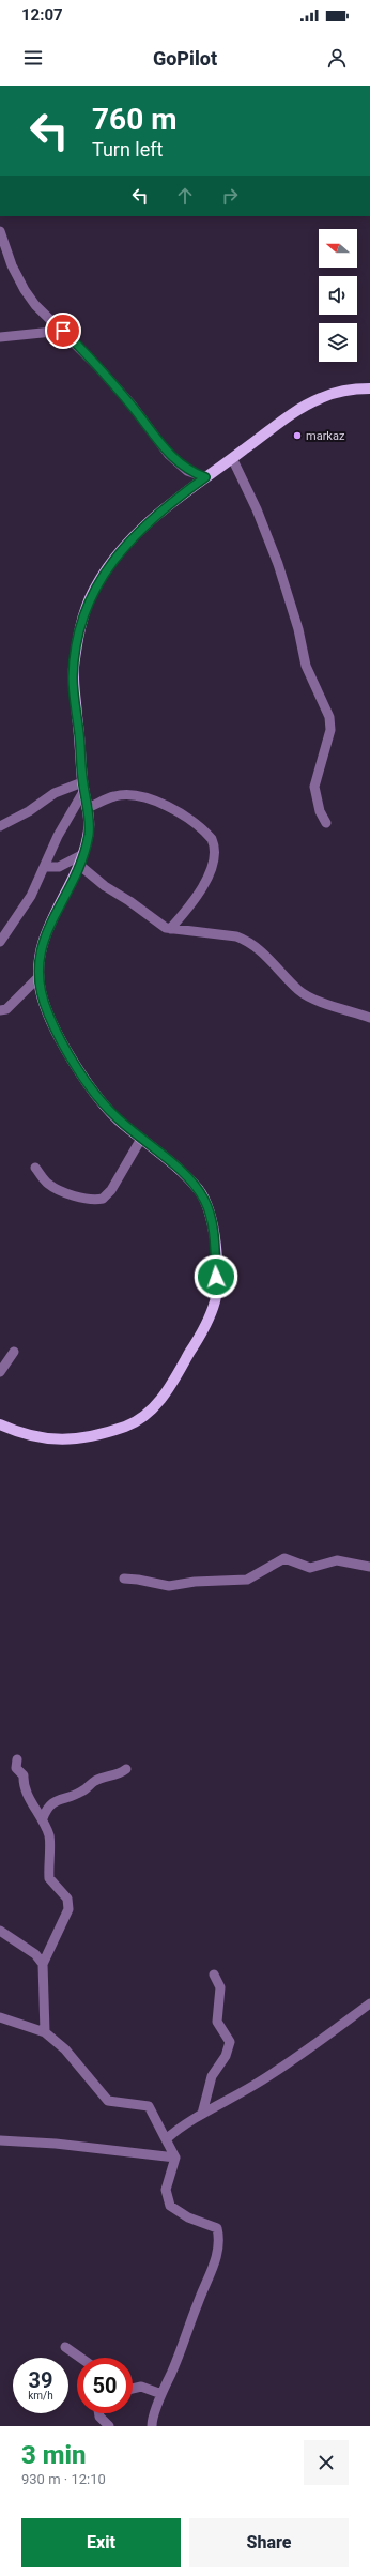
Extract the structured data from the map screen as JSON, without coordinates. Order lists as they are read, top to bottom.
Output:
{
  "places": ["markaz"],
  "north": "left",
  "page": {
    "status": "12:07",
    "header": "GoPilot",
    "turn": ["760 m", "Turn left"],
    "speed": "39 km/h",
    "limit": "50",
    "heading": ["3 min", "930 m · 12:10"],
    "buttons": ["Exit", "Share"]
  }
}
